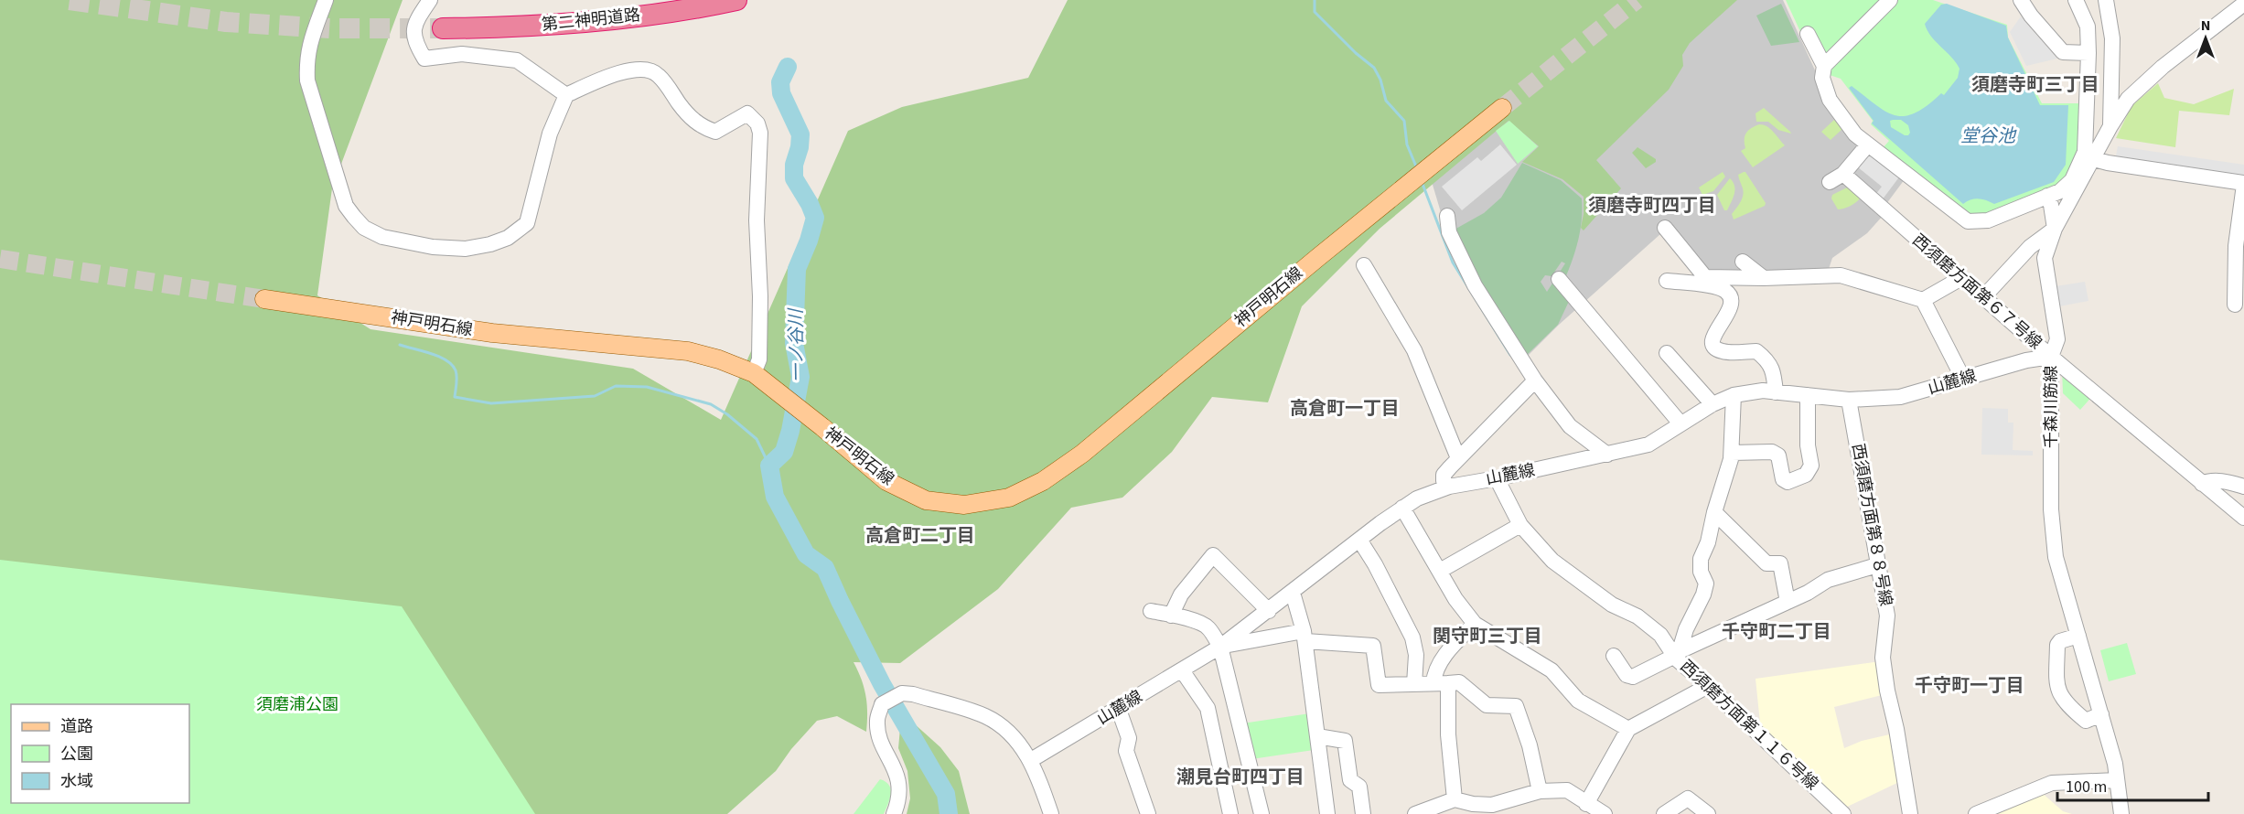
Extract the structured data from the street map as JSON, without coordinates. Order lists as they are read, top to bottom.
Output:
{
  "streets": {
    "highway": ["第二神明道路"],
    "main road": ["神戸明石線"],
    "street": [
      "西須磨方面第６７号線",
      "山麓線",
      "千森川筋線",
      "西須磨方面第８８号線",
      "西須磨方面第１１６号線"
    ]
  },
  "crossings": [
    ["西須磨方面第６７号線", "山麓線"],
    ["西須磨方面第６７号線", "千森川筋線"],
    ["山麓線", "千森川筋線"],
    ["山麓線", "西須磨方面第８８号線"],
    ["山麓線", "西須磨方面第１１６号線"]
  ],
  "districts": [
    "須磨寺町三丁目",
    "須磨寺町四丁目",
    "高倉町一丁目",
    "高倉町二丁目",
    "千守町二丁目",
    "関守町三丁目",
    "千守町一丁目",
    "潮見台町四丁目"
  ],
  "water": ["堂谷池", "一ノ谷川"],
  "parks": ["須磨浦公園"],
  "legend": ["道路", "公園", "水域"],
  "scale_bar": "100 m",
  "north": "top"
}
